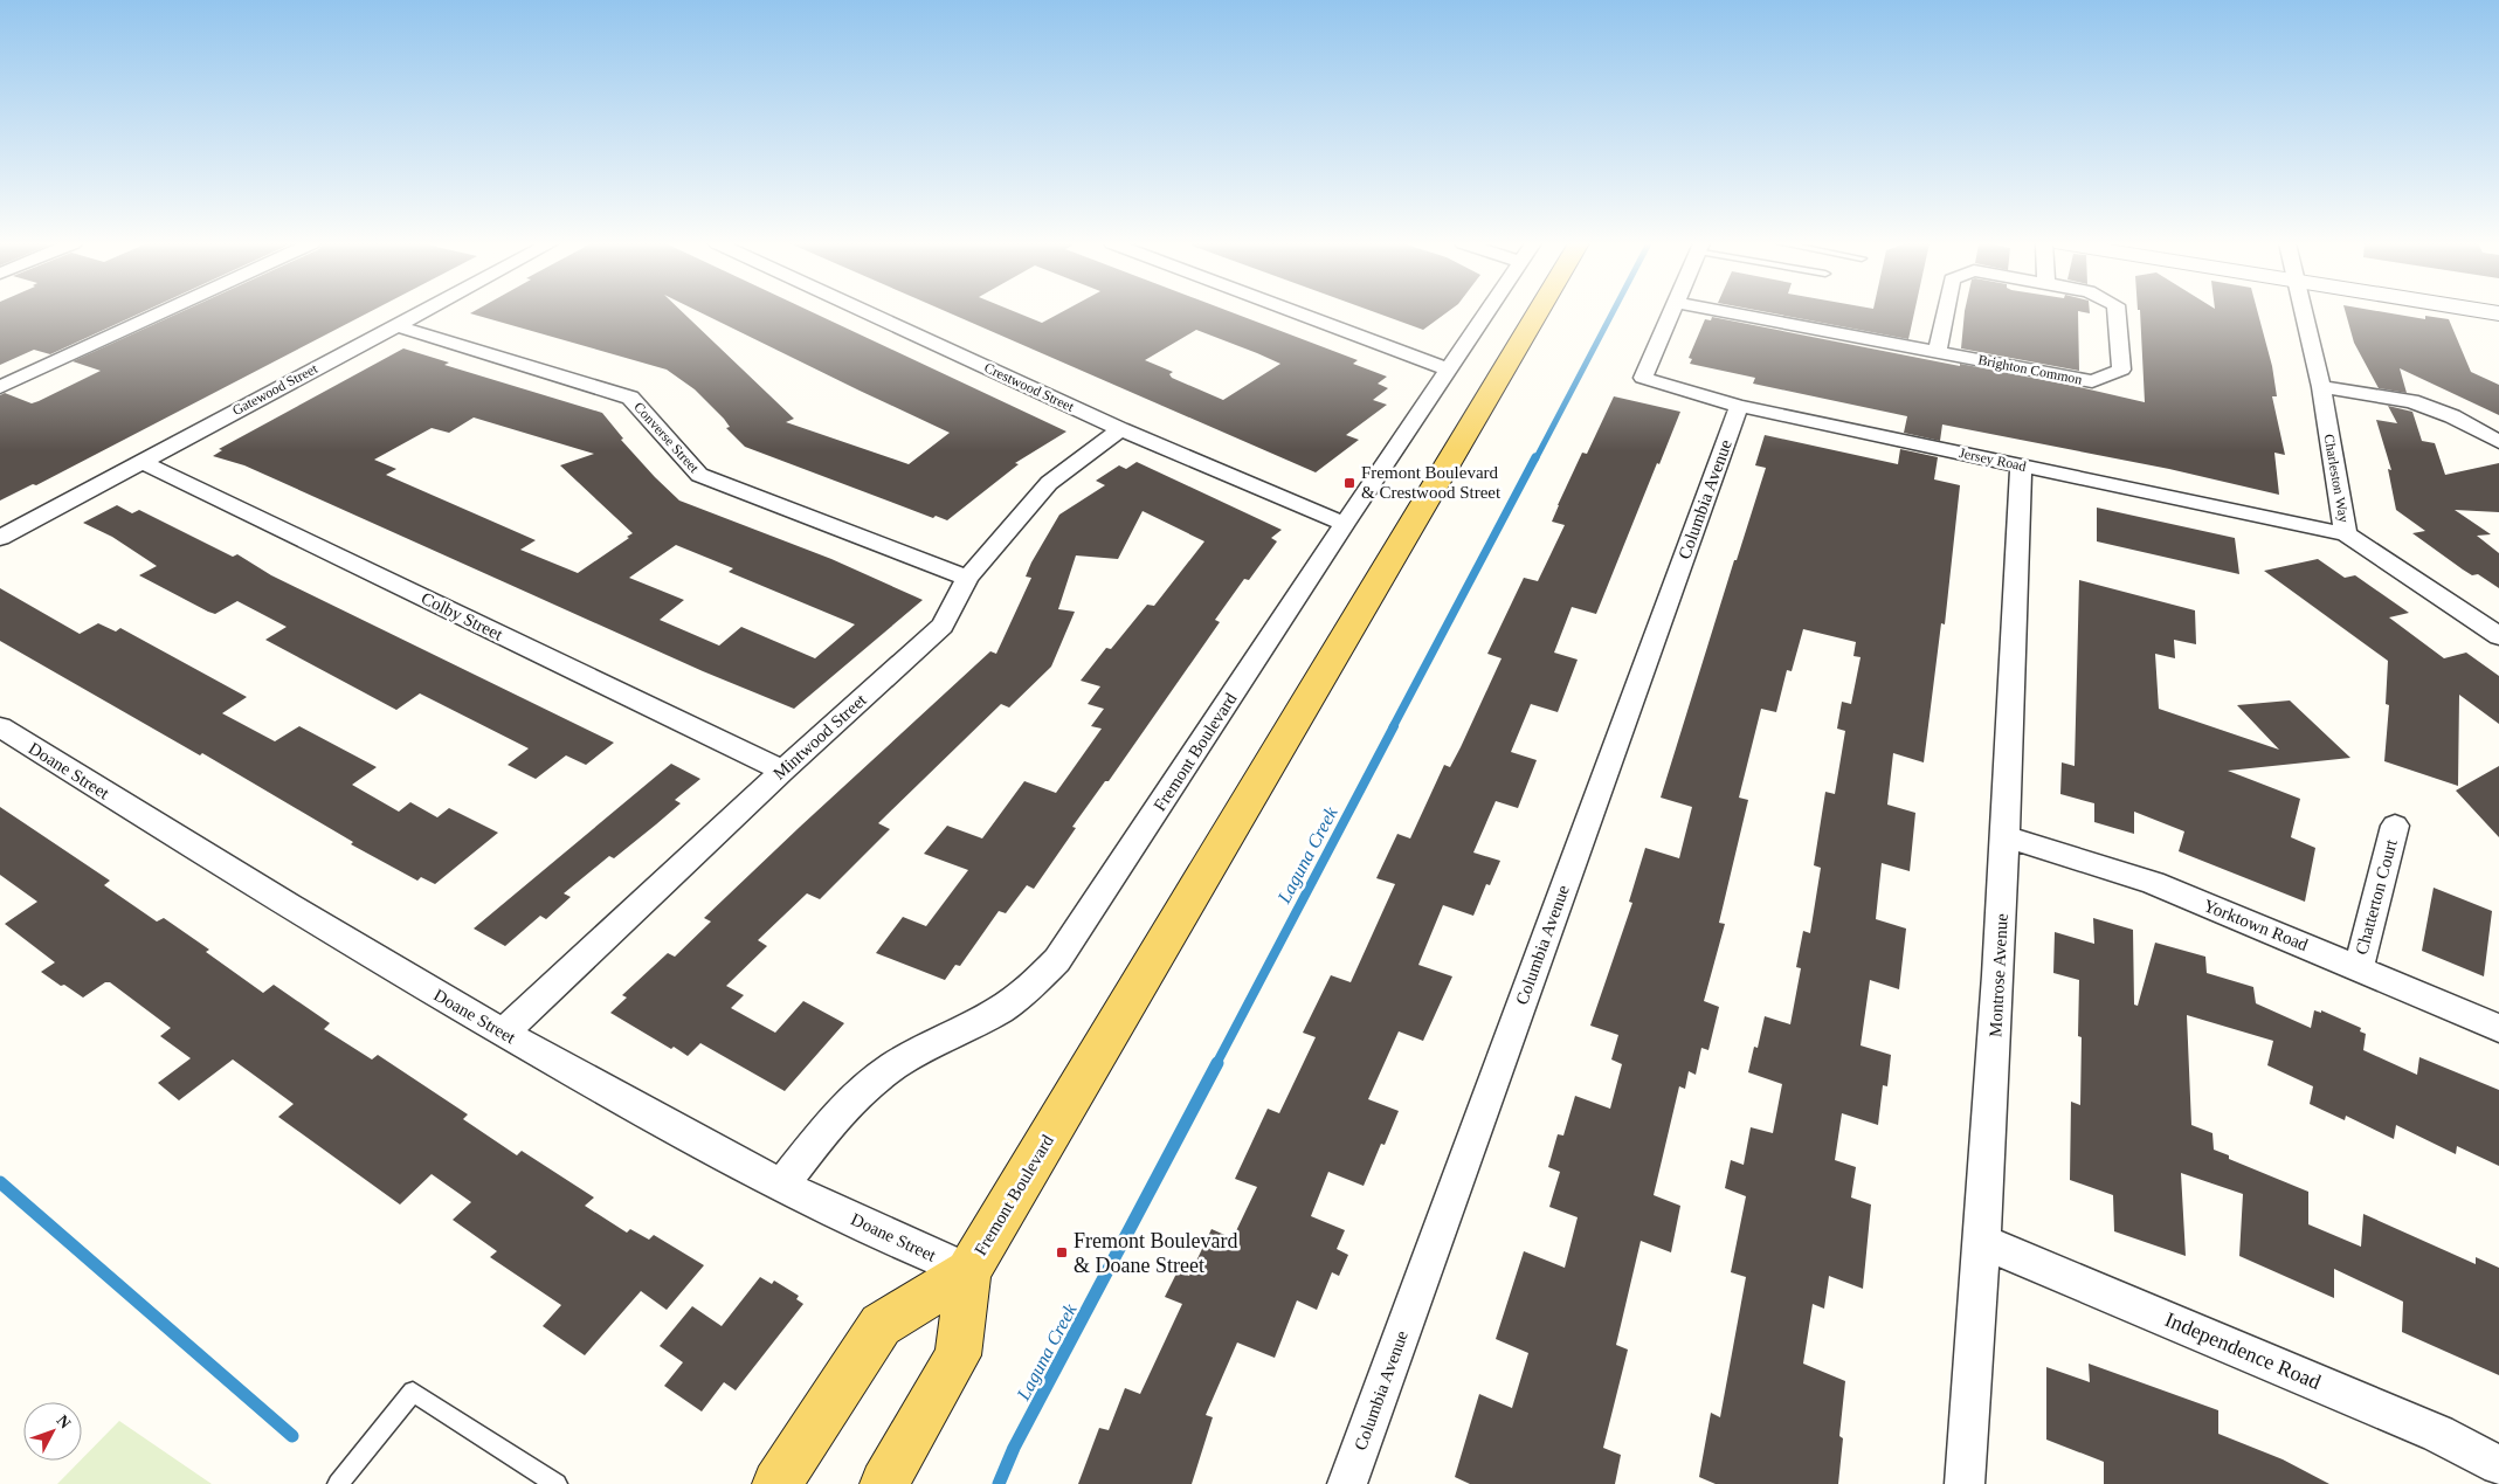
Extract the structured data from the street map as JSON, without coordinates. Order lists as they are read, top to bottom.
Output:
{
  "streets": {
    "main road": ["Fremont Boulevard"],
    "street": [
      "Brighton Common",
      "Crestwood Street",
      "Gatewood Street",
      "Converse Street",
      "Jersey Road",
      "Charleston Way",
      "Columbia Avenue",
      "Colby Street",
      "Mintwood Street",
      "Doane Street",
      "Chatterton Court",
      "Yorktown Road",
      "Montrose Avenue",
      "Independence Road"
    ]
  },
  "crossings": [
    ["Crestwood Street", "Mintwood Street"],
    ["Crestwood Street", "Fremont Boulevard"],
    ["Gatewood Street", "Converse Street"],
    ["Gatewood Street", "Colby Street"],
    ["Converse Street", "Mintwood Street"],
    ["Jersey Road", "Charleston Way"],
    ["Jersey Road", "Columbia Avenue"],
    ["Jersey Road", "Montrose Avenue"],
    ["Colby Street", "Mintwood Street"],
    ["Mintwood Street", "Doane Street"],
    ["Fremont Boulevard", "Doane Street"],
    ["Chatterton Court", "Yorktown Road"],
    ["Yorktown Road", "Montrose Avenue"],
    ["Montrose Avenue", "Independence Road"]
  ],
  "water": ["Laguna Creek"],
  "places": {
    "transit": ["Fremont Boulevard & Crestwood Street", "Fremont Boulevard & Doane Street"]
  },
  "north": "top right"
}
